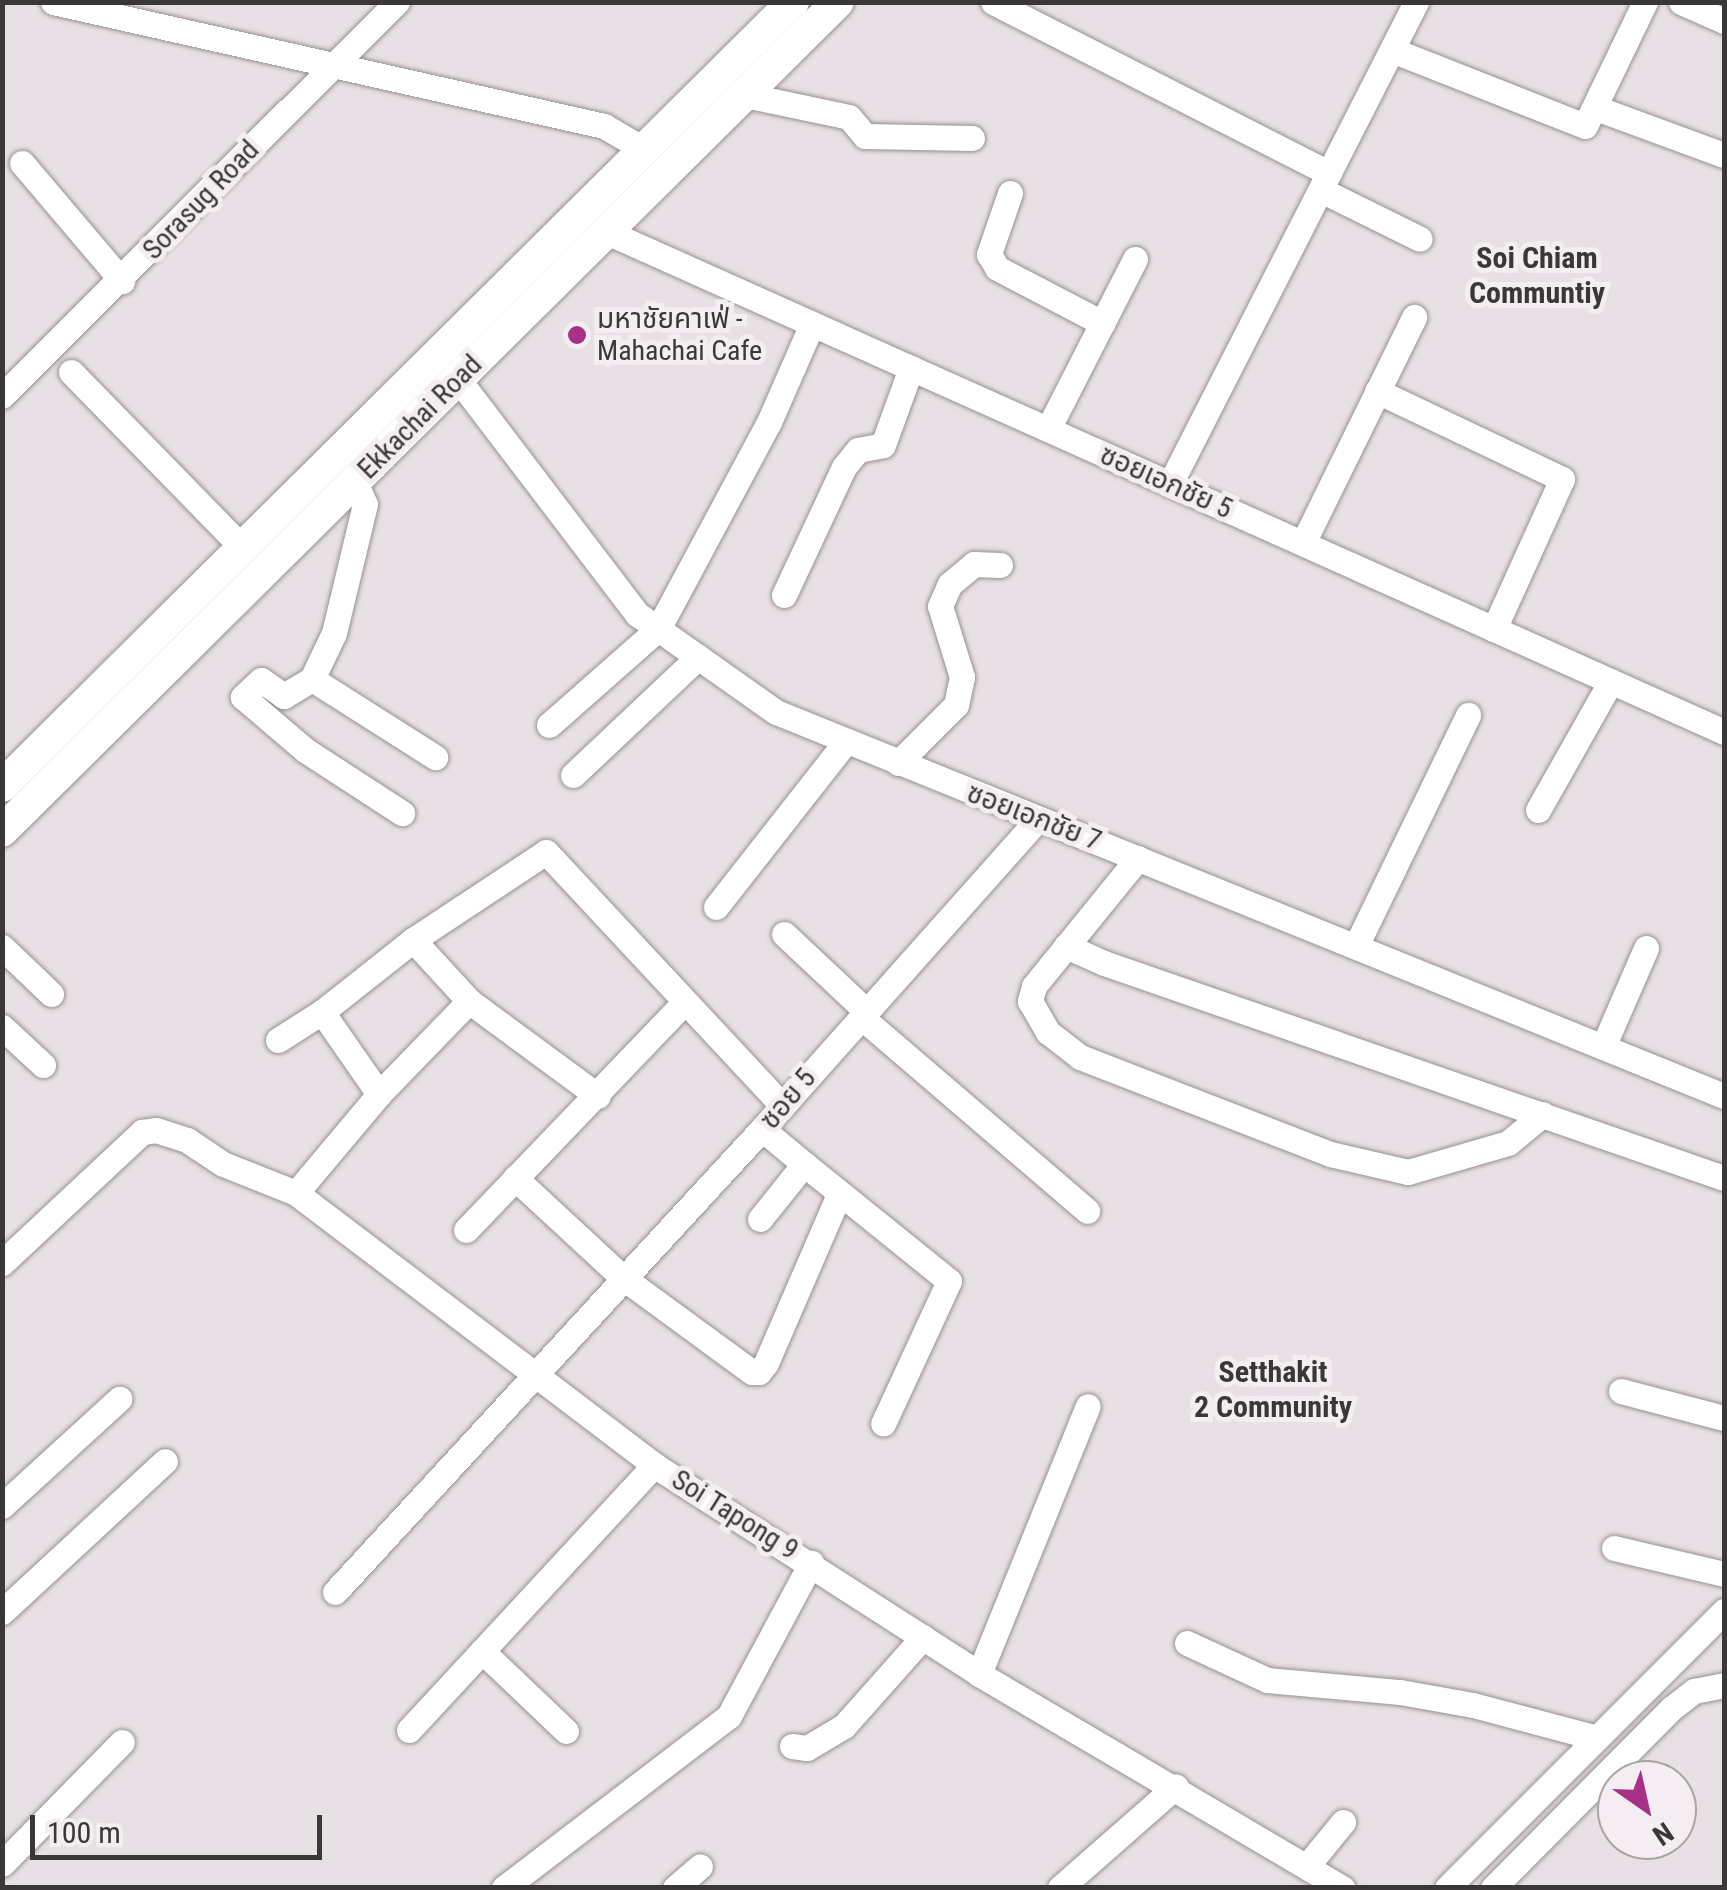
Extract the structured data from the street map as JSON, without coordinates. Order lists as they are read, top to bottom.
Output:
{
  "streets": {
    "main road": ["Ekkachai Road"],
    "street": [
      "Sorasug Road",
      "ซอยเอกชัย 5",
      "ซอยเอกชัย 7",
      "ซอย 5",
      "Soi Tapong 9"
    ]
  },
  "crossings": [
    ["Ekkachai Road", "ซอยเอกชัย 5"],
    ["Ekkachai Road", "ซอยเอกชัย 7"],
    ["ซอยเอกชัย 7", "ซอย 5"],
    ["ซอย 5", "Soi Tapong 9"]
  ],
  "districts": ["Soi Chiam Communtiy", "Setthakit 2 Community"],
  "places": ["มหาชัยคาเฟ่ - Mahachai Cafe"],
  "scale_bar": "100 m",
  "north": "bottom right"
}
